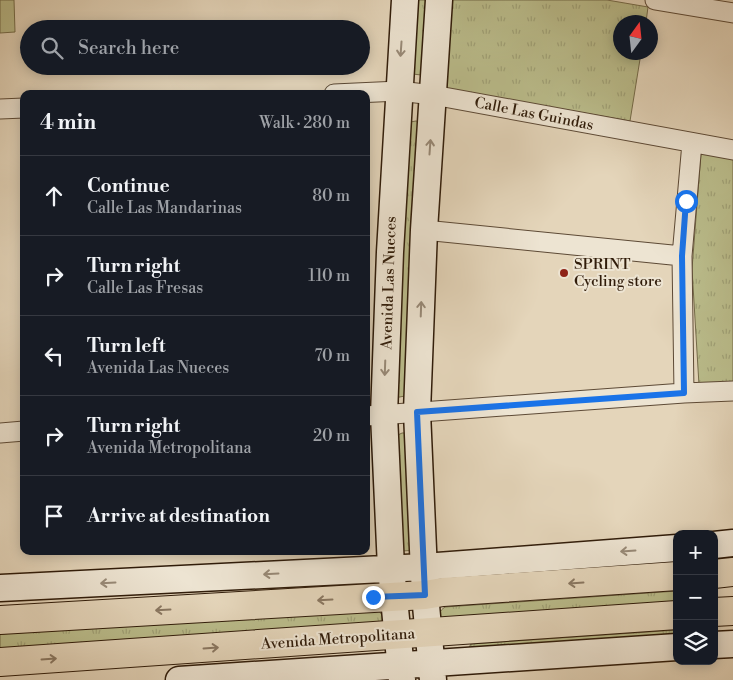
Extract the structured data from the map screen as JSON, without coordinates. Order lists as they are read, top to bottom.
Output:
{
  "streets": {
    "main road": ["Avenida Metropolitana"],
    "street": ["Calle Las Guindas", "Avenida Las Nueces"]
  },
  "crossings": [
    ["Calle Las Guindas", "Avenida Las Nueces"],
    ["Avenida Las Nueces", "Avenida Metropolitana"]
  ],
  "places": ["SPRINT Cycling store"],
  "north": "top",
  "page": {
    "search": "Search here",
    "heading": ["4 min", "Walk · 280 m"],
    "list": [
      ["Continue", "Calle Las Mandarinas", "80 m"],
      ["Turn right", "Calle Las Fresas", "110 m"],
      ["Turn left", "Avenida Las Nueces", "70 m"],
      ["Turn right", "Avenida Metropolitana", "20 m"],
      "Arrive at destination"
    ],
    "map_buttons": ["+", "−"]
  }
}
